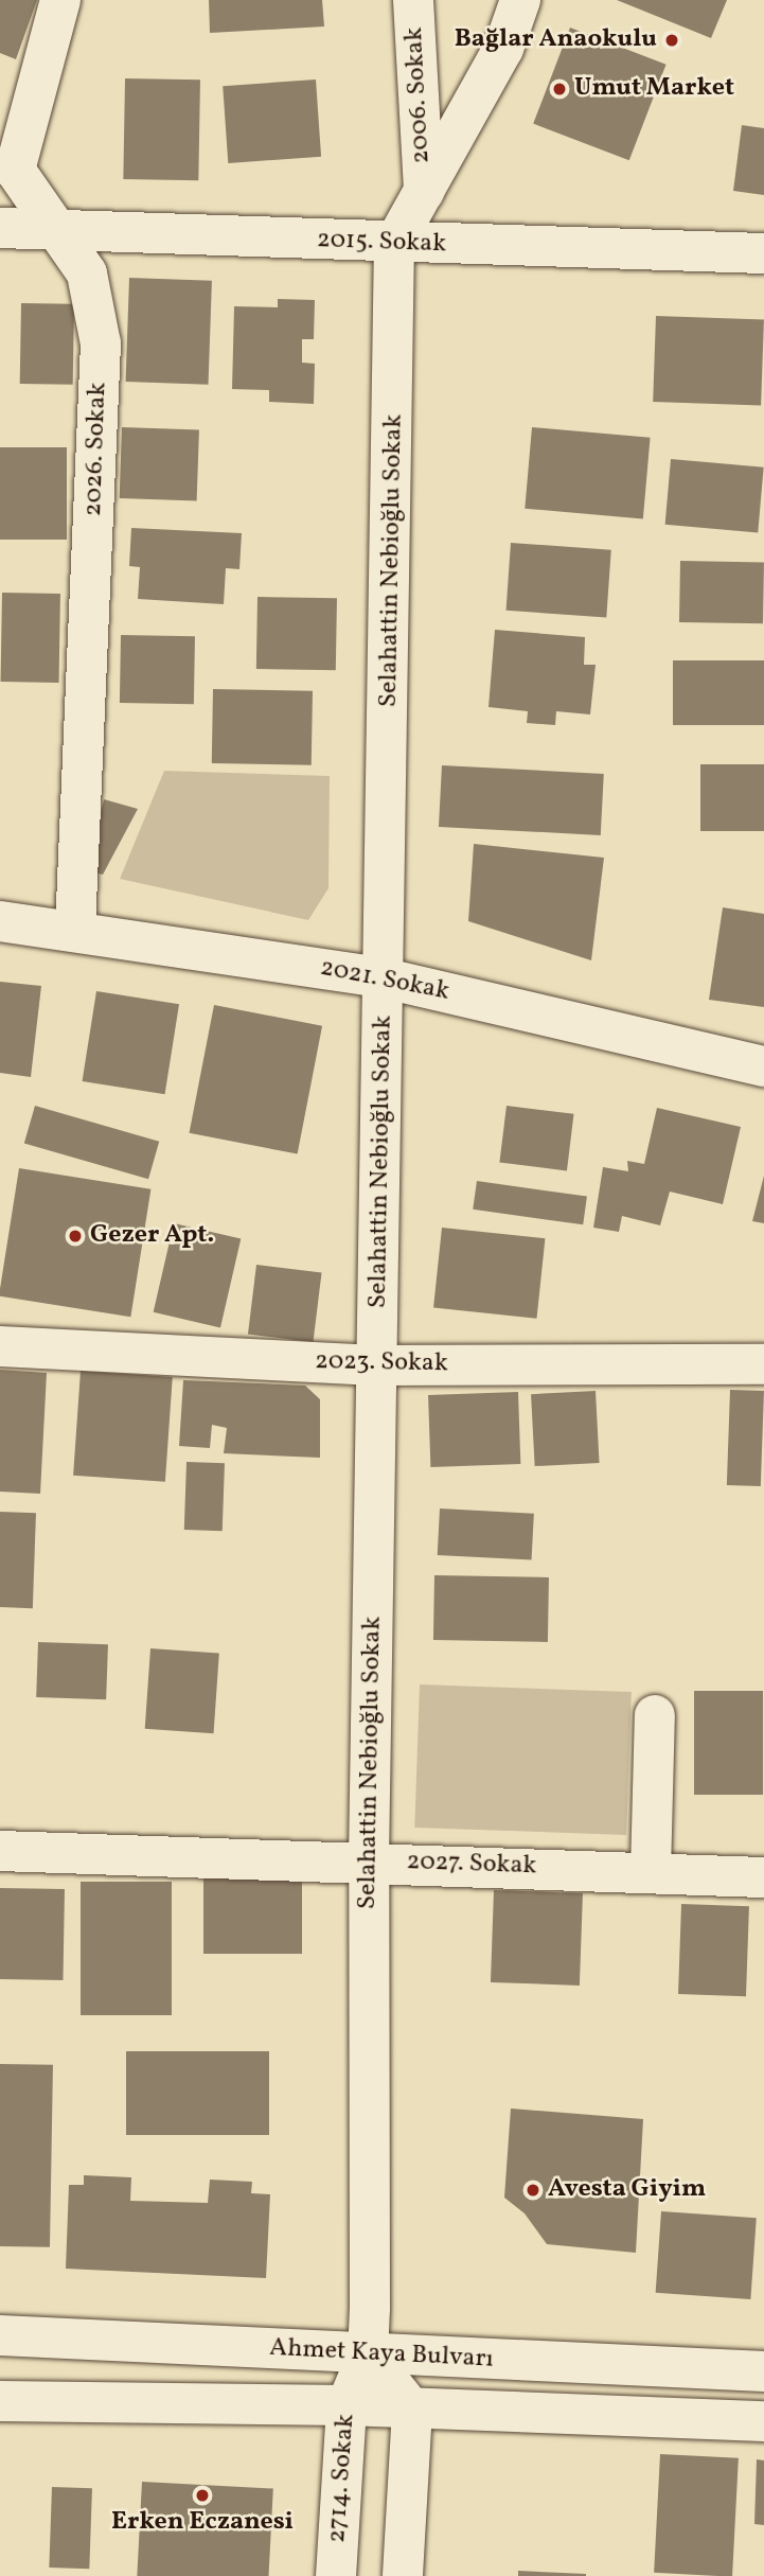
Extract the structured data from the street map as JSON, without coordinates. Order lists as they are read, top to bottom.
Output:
{
  "streets": {
    "street": [
      "2006. Sokak",
      "2015. Sokak",
      "2026. Sokak",
      "Selahattin Nebioğlu Sokak",
      "2021. Sokak",
      "2023. Sokak",
      "2027. Sokak",
      "Ahmet Kaya Bulvarı",
      "2714. Sokak"
    ]
  },
  "crossings": [
    ["2006. Sokak", "Selahattin Nebioğlu Sokak"],
    ["2015. Sokak", "2026. Sokak"],
    ["2015. Sokak", "Selahattin Nebioğlu Sokak"],
    ["2026. Sokak", "2021. Sokak"],
    ["Selahattin Nebioğlu Sokak", "2021. Sokak"],
    ["Selahattin Nebioğlu Sokak", "2023. Sokak"],
    ["Selahattin Nebioğlu Sokak", "2027. Sokak"],
    ["Selahattin Nebioğlu Sokak", "Ahmet Kaya Bulvarı"],
    ["Selahattin Nebioğlu Sokak", "2714. Sokak"],
    ["Ahmet Kaya Bulvarı", "2714. Sokak"]
  ],
  "places": [
    "Bağlar Anaokulu",
    "Umut Market",
    "Gezer Apt.",
    "Avesta Giyim",
    "Erken Eczanesi"
  ]
}
